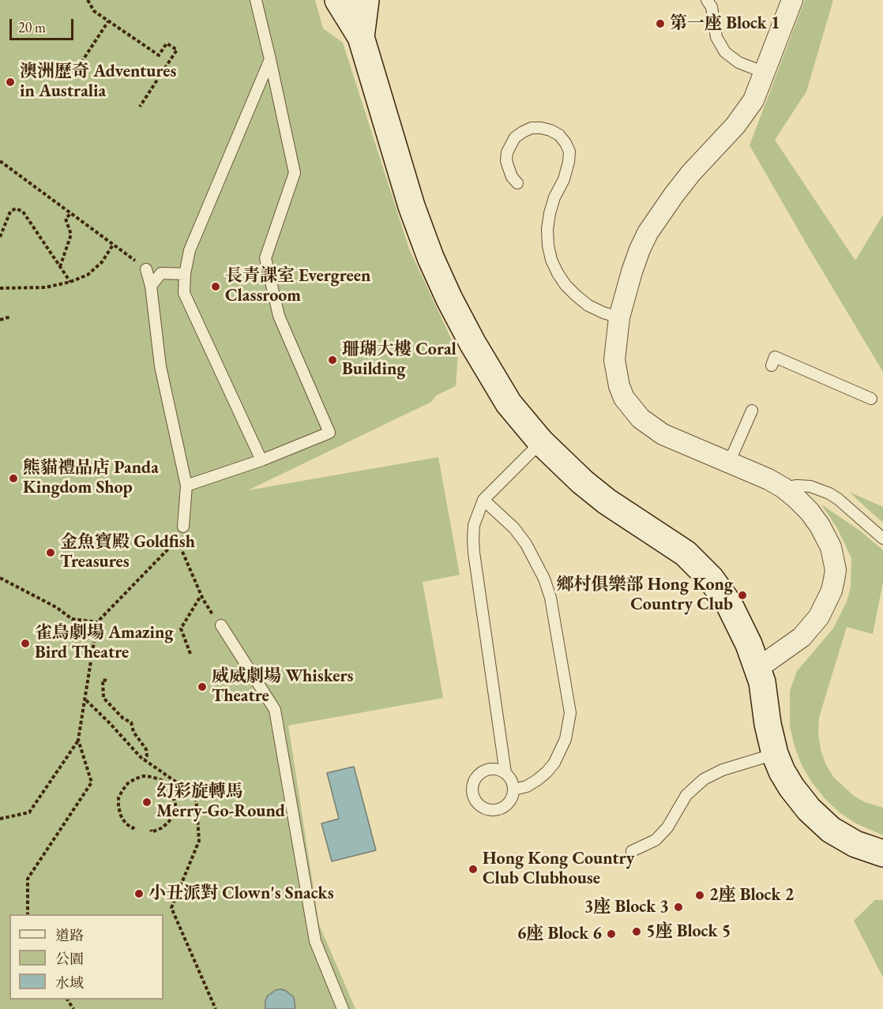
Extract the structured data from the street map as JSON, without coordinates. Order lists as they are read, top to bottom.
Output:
{
  "places": [
    "第一座 Block 1",
    "澳洲歷奇 Adventures in Australia",
    "長青課室 Evergreen Classroom",
    "珊瑚大樓 Coral Building",
    "熊貓禮品店 Panda Kingdom Shop",
    "金魚寶殿 Goldfish Treasures",
    "鄉村俱樂部 Hong Kong Country Club",
    "雀鳥劇場 Amazing Bird Theatre",
    "威威劇場 Whiskers Theatre",
    "幻彩旋轉馬 Merry-Go-Round",
    "Hong Kong Country Club Clubhouse",
    "小丑派對 Clown's Snacks",
    "2座 Block 2",
    "3座 Block 3",
    "5座 Block 5",
    "6座 Block 6"
  ],
  "legend": ["道路", "公園", "水域"],
  "scale_bar": "20 m"
}
